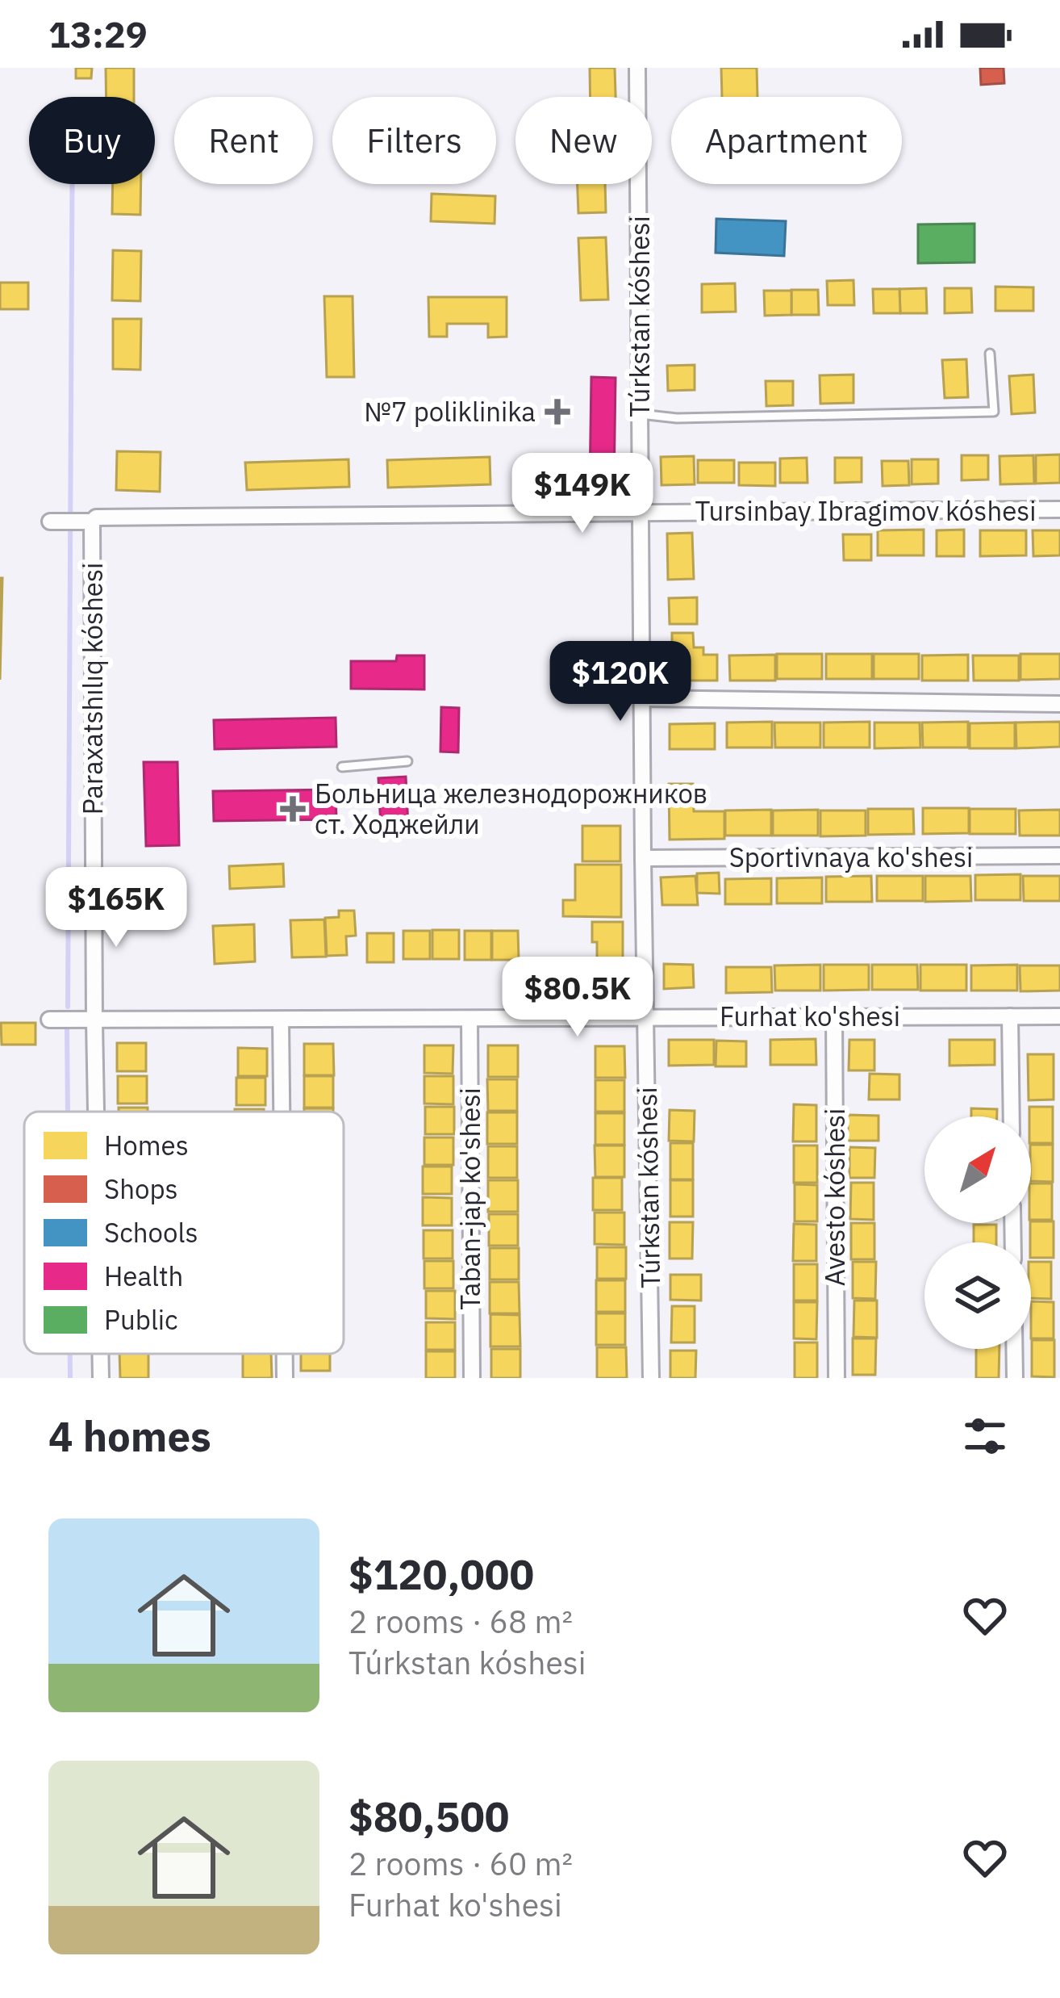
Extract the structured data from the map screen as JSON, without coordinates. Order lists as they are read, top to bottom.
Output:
{
  "streets": {
    "street": [
      "Túrkstan kóshesi",
      "Tursinbay Ibragimov kóshesi",
      "Paraxatshılıq kóshesi",
      "Sportivnaya ko'shesi",
      "Furhat ko'shesi",
      "Avesto kóshesi",
      "Taban-jap ko'shesi"
    ]
  },
  "crossings": [
    ["Túrkstan kóshesi", "Tursinbay Ibragimov kóshesi"],
    ["Túrkstan kóshesi", "Sportivnaya ko'shesi"],
    ["Túrkstan kóshesi", "Furhat ko'shesi"],
    ["Tursinbay Ibragimov kóshesi", "Paraxatshılıq kóshesi"],
    ["Paraxatshılıq kóshesi", "Furhat ko'shesi"],
    ["Furhat ko'shesi", "Avesto kóshesi"],
    ["Furhat ko'shesi", "Taban-jap ko'shesi"]
  ],
  "places": {
    "health": ["№7 poliklinika", "Больница железнодорожников ст. Ходжейли"]
  },
  "legend": [
    "Homes",
    "Shops",
    "Schools",
    "Health",
    "Public"
  ],
  "north": "top right",
  "page": {
    "status": "13:29",
    "chip": [
      "Buy",
      "Rent",
      "Filters",
      "New",
      "Apartment"
    ],
    "price": [
      "$149K",
      "$120K",
      "$165K",
      "$80.5K"
    ],
    "heading": "4 homes",
    "list": [
      {
        "name": "$120,000",
        "note": "2 rooms · 68 m² · Túrkstan kóshesi"
      },
      {
        "name": "$80,500",
        "note": "2 rooms · 60 m² · Furhat ko'shesi"
      }
    ]
  }
}
